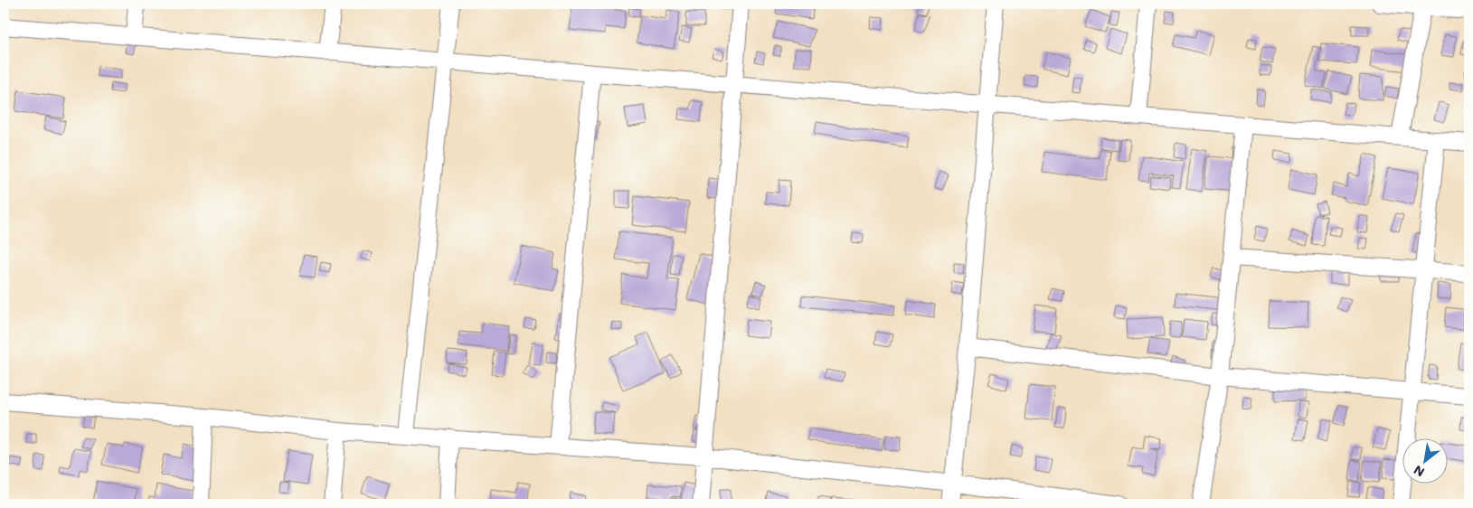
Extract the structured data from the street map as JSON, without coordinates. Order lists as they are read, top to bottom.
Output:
{
  "north": "bottom left"
}
